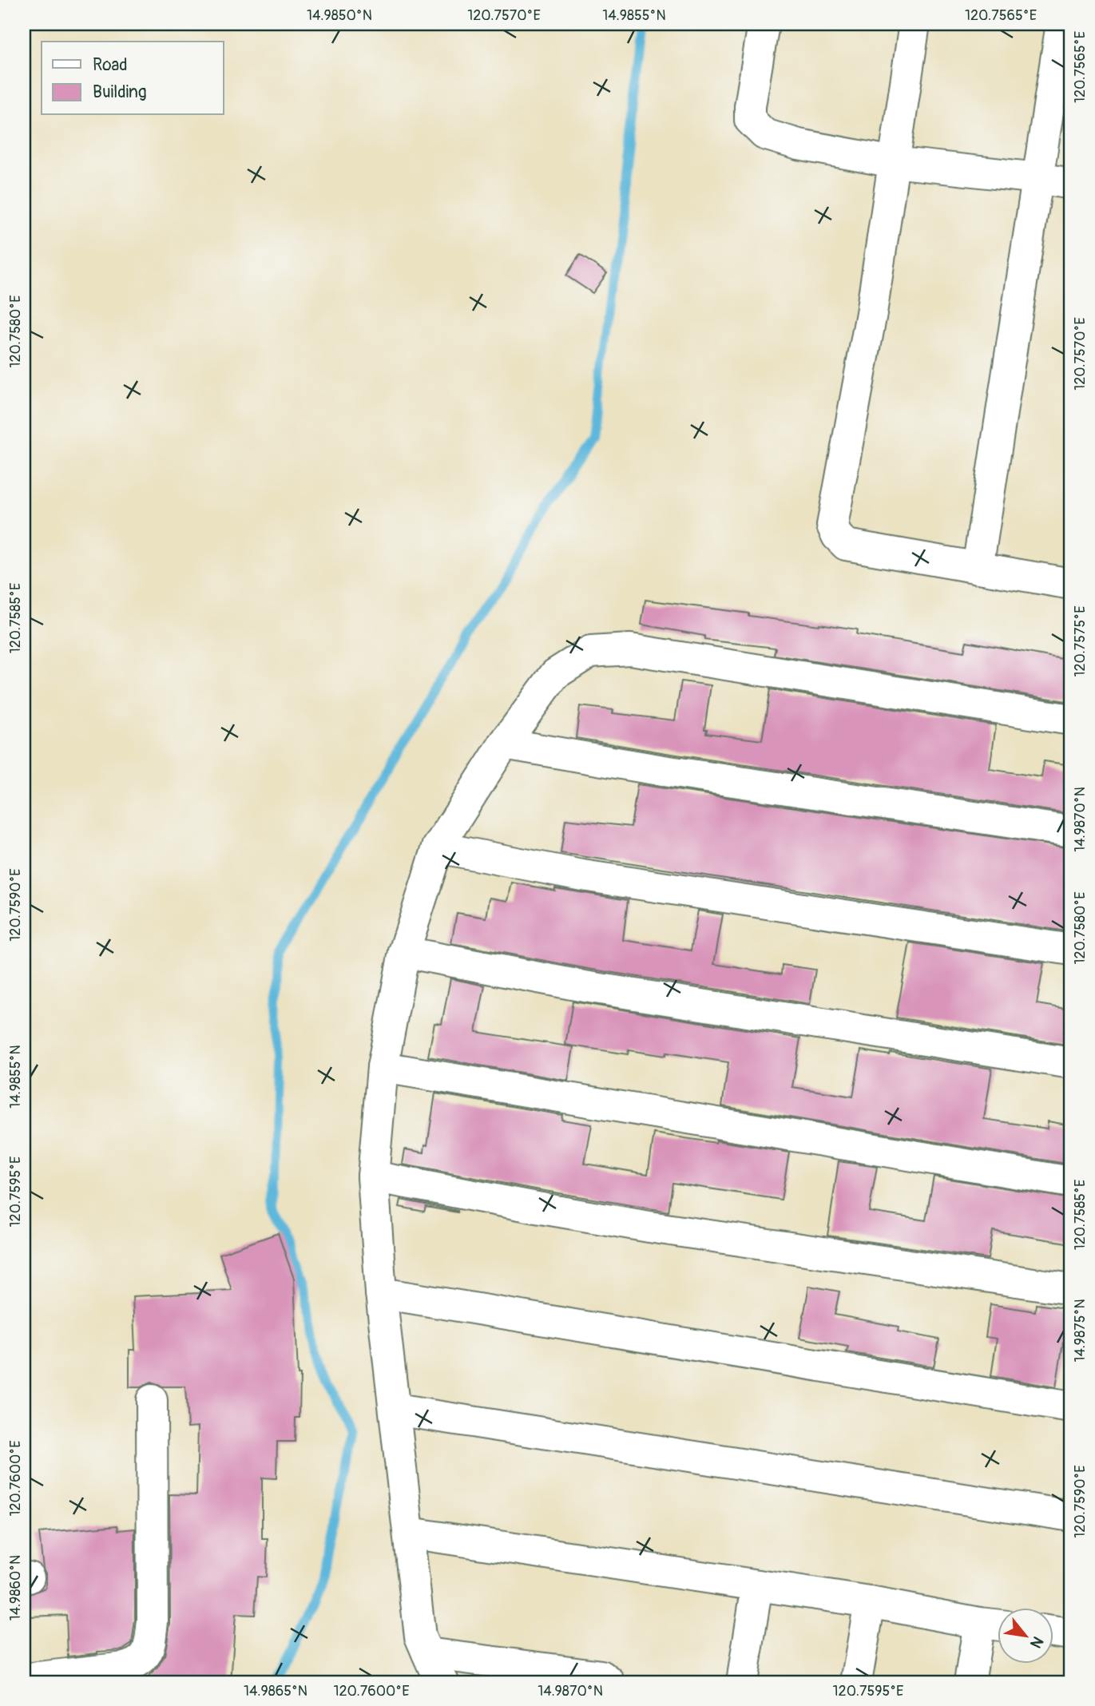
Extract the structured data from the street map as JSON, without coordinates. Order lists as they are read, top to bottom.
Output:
{
  "legend": ["Road", "Building"],
  "north": "bottom right",
  "coordinates": [
    "14.9850°N",
    "120.7570°E",
    "14.9855°N",
    "120.7565°E",
    "120.7580°E",
    "120.7585°E",
    "120.7575°E",
    "14.9870°N",
    "120.7590°E",
    "120.7595°E",
    "14.9875°N",
    "120.7600°E",
    "14.9860°N",
    "14.9865°N"
  ]
}
